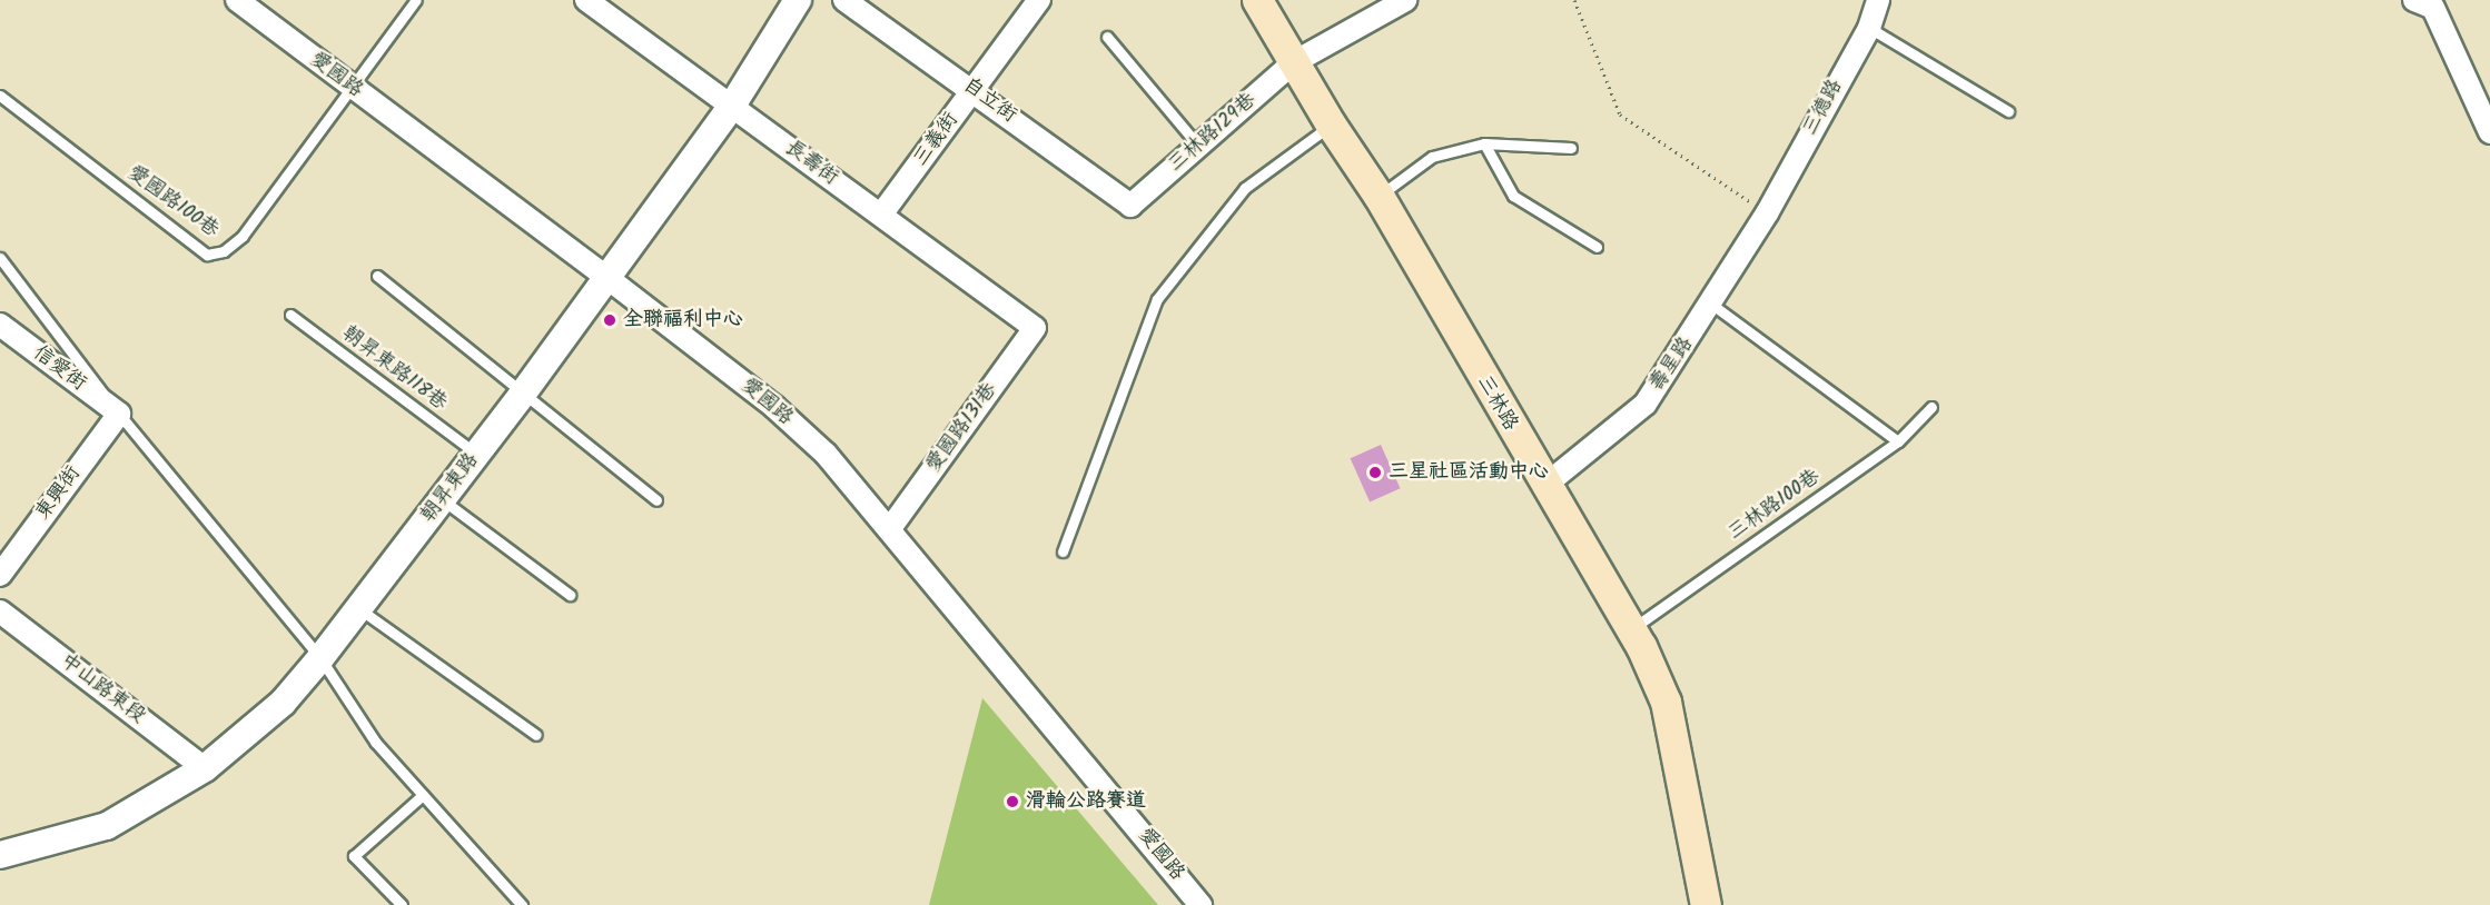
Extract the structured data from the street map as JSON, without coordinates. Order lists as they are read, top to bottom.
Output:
{
  "streets": {
    "main road": ["三林路"],
    "street": [
      "愛國路",
      "自立街",
      "三德路",
      "三林路129巷",
      "三義街",
      "長壽街",
      "壽星路",
      "信愛街",
      "愛國路131巷",
      "朝昇東路",
      "東興街",
      "中山路東段"
    ],
    "lane": ["愛國路100巷", "朝昇東路118巷", "三林路100巷"]
  },
  "crossings": [
    ["愛國路", "愛國路100巷"],
    ["愛國路", "愛國路131巷"],
    ["愛國路", "朝昇東路"],
    ["自立街", "三林路129巷"],
    ["自立街", "三義街"],
    ["三德路", "壽星路"],
    ["三林路129巷", "三林路"],
    ["三義街", "長壽街"],
    ["長壽街", "愛國路131巷"],
    ["長壽街", "朝昇東路"],
    ["壽星路", "三林路"],
    ["信愛街", "東興街"],
    ["朝昇東路118巷", "朝昇東路"],
    ["三林路", "三林路100巷"],
    ["朝昇東路", "中山路東段"]
  ],
  "places": ["全聯福利中心", "三星社區活動中心", "滑輪公路賽道"]
}
